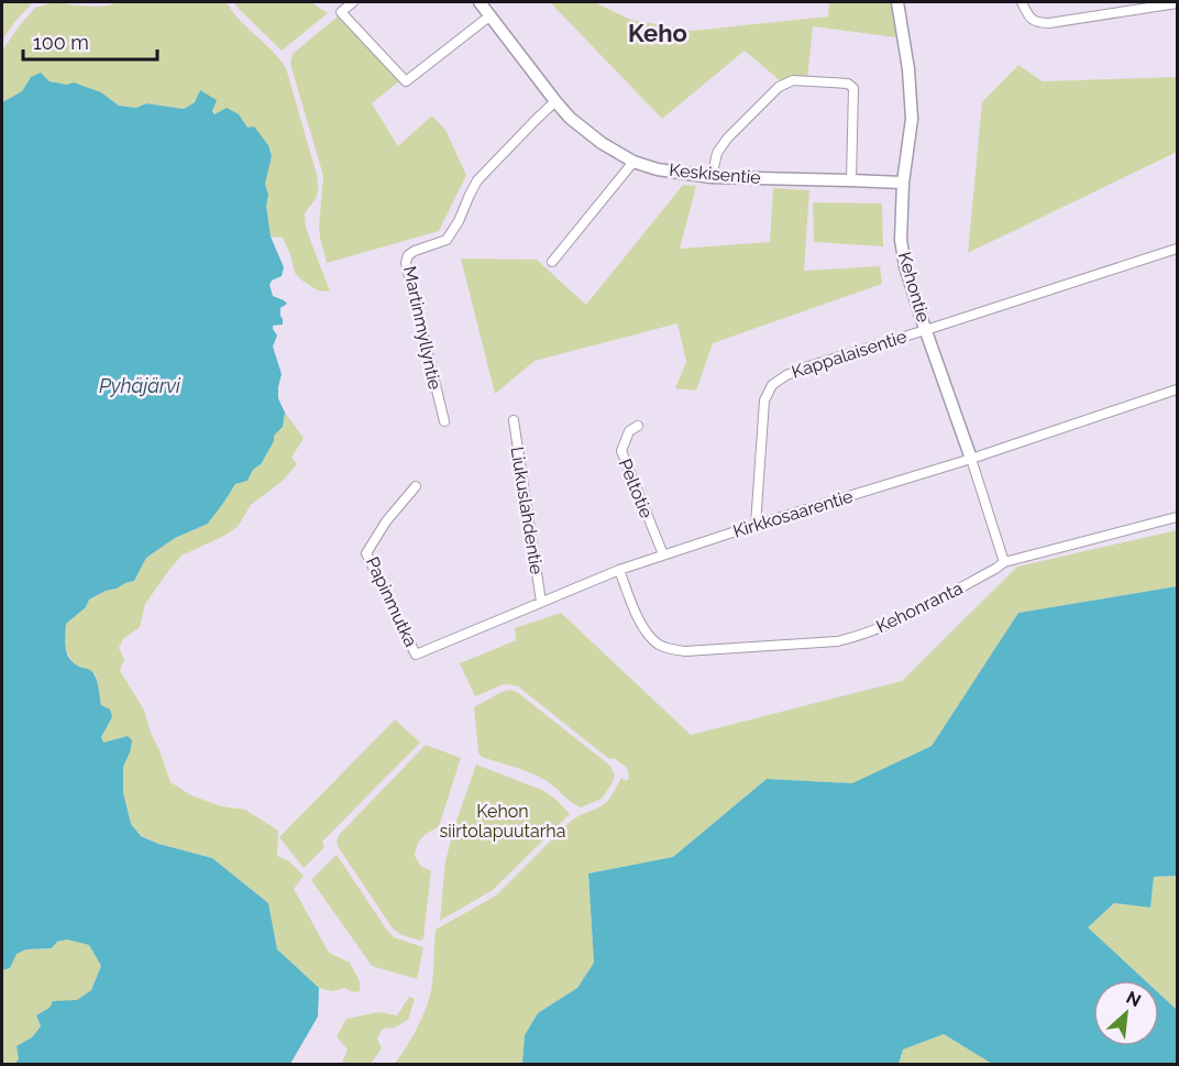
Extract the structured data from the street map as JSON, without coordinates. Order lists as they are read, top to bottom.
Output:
{
  "streets": {
    "street": [
      "Keskisentie",
      "Kehontie",
      "Martinmyllyntie",
      "Kappalaisentie",
      "Peltotie",
      "Liukuslahdentie",
      "Kirkkosaarentie",
      "Papinmutka",
      "Kehonranta"
    ]
  },
  "crossings": [
    ["Keskisentie", "Kehontie"],
    ["Keskisentie", "Martinmyllyntie"],
    ["Kehontie", "Kappalaisentie"],
    ["Kehontie", "Kirkkosaarentie"],
    ["Kehontie", "Kehonranta"],
    ["Kappalaisentie", "Kirkkosaarentie"],
    ["Peltotie", "Kirkkosaarentie"],
    ["Liukuslahdentie", "Kirkkosaarentie"],
    ["Kirkkosaarentie", "Papinmutka"],
    ["Kirkkosaarentie", "Kehonranta"]
  ],
  "districts": ["Keho"],
  "water": ["Pyhäjärvi"],
  "parks": ["Kehon siirtolapuutarha"],
  "scale_bar": "100 m",
  "north": "top right"
}
